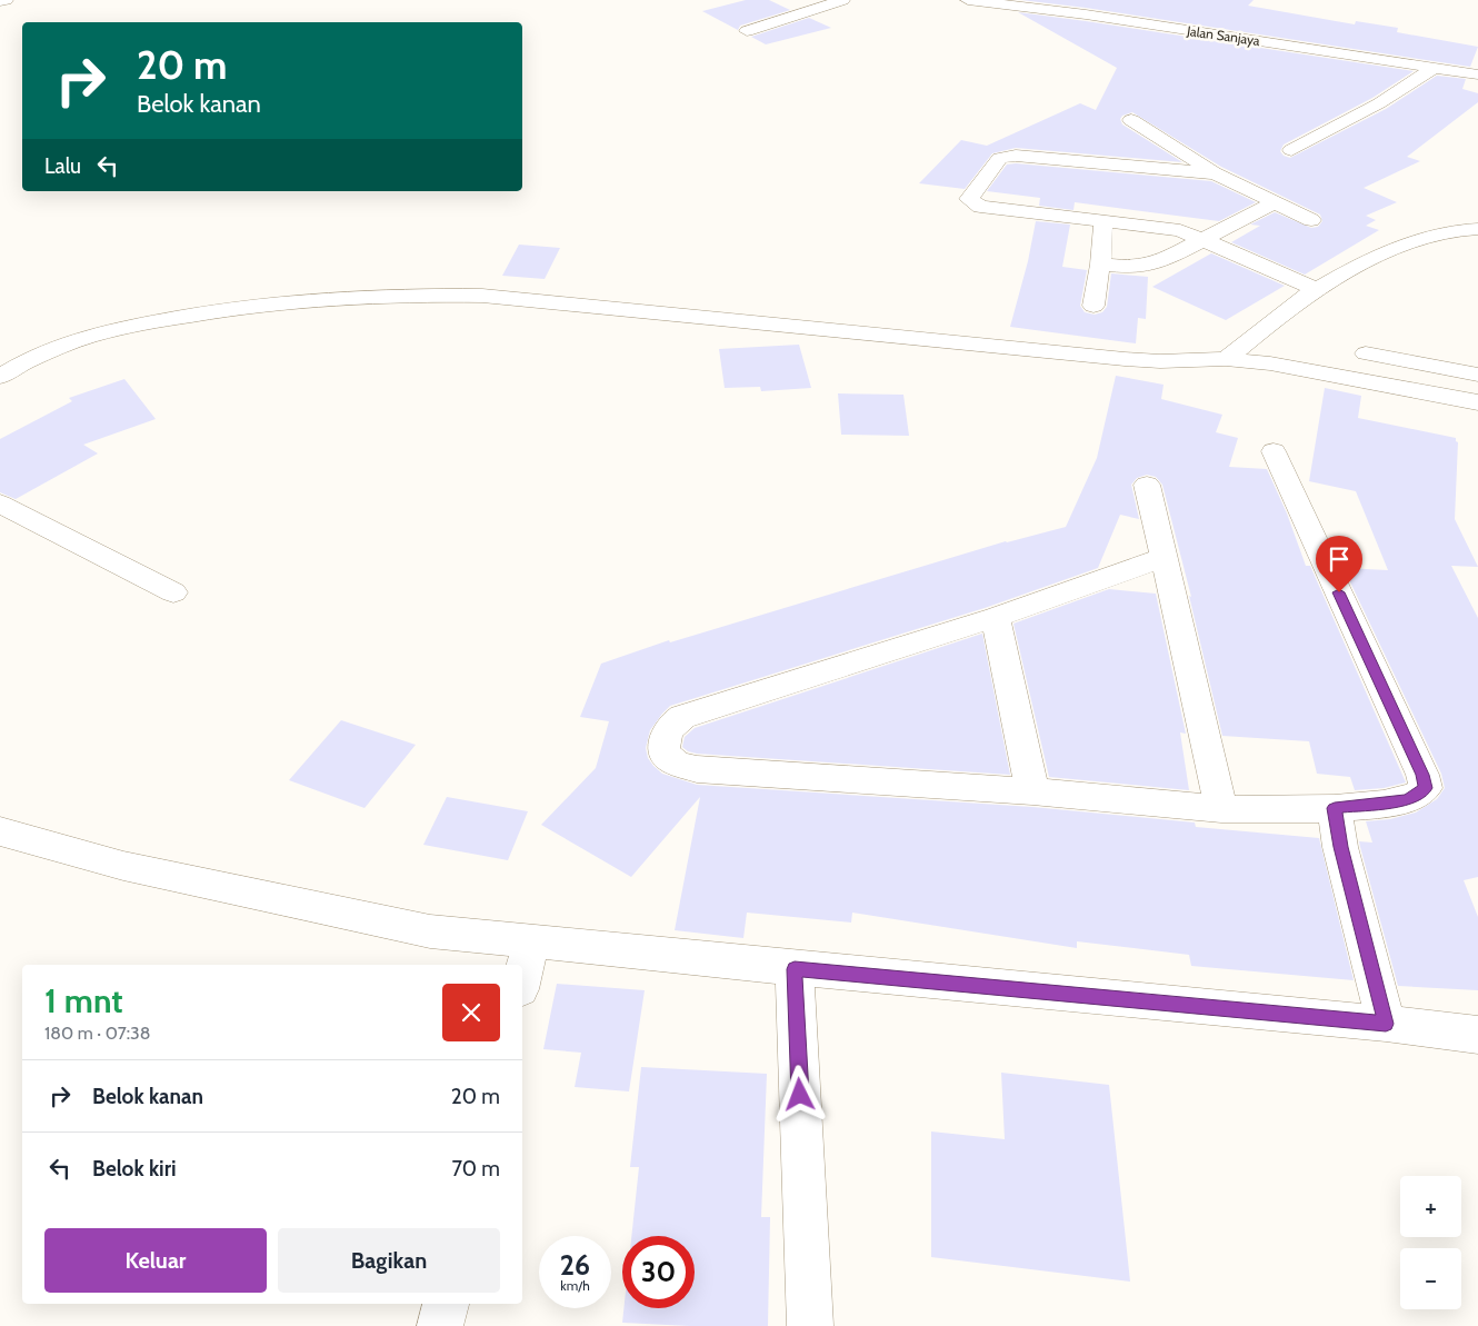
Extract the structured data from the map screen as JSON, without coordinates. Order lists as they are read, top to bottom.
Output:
{
  "streets": {
    "street": ["Jalan Sanjaya"]
  },
  "page": {
    "turn": ["20 m", "Belok kanan"],
    "then": "Lalu",
    "heading": ["1 mnt", "180 m · 07:38"],
    "list": [
      {
        "name": "Belok kanan",
        "value": "20 m"
      },
      {
        "name": "Belok kiri",
        "value": "70 m"
      }
    ],
    "map_buttons": ["+", "−"],
    "buttons": ["Keluar", "Bagikan"],
    "speed": "26 km/h",
    "limit": "30"
  }
}
